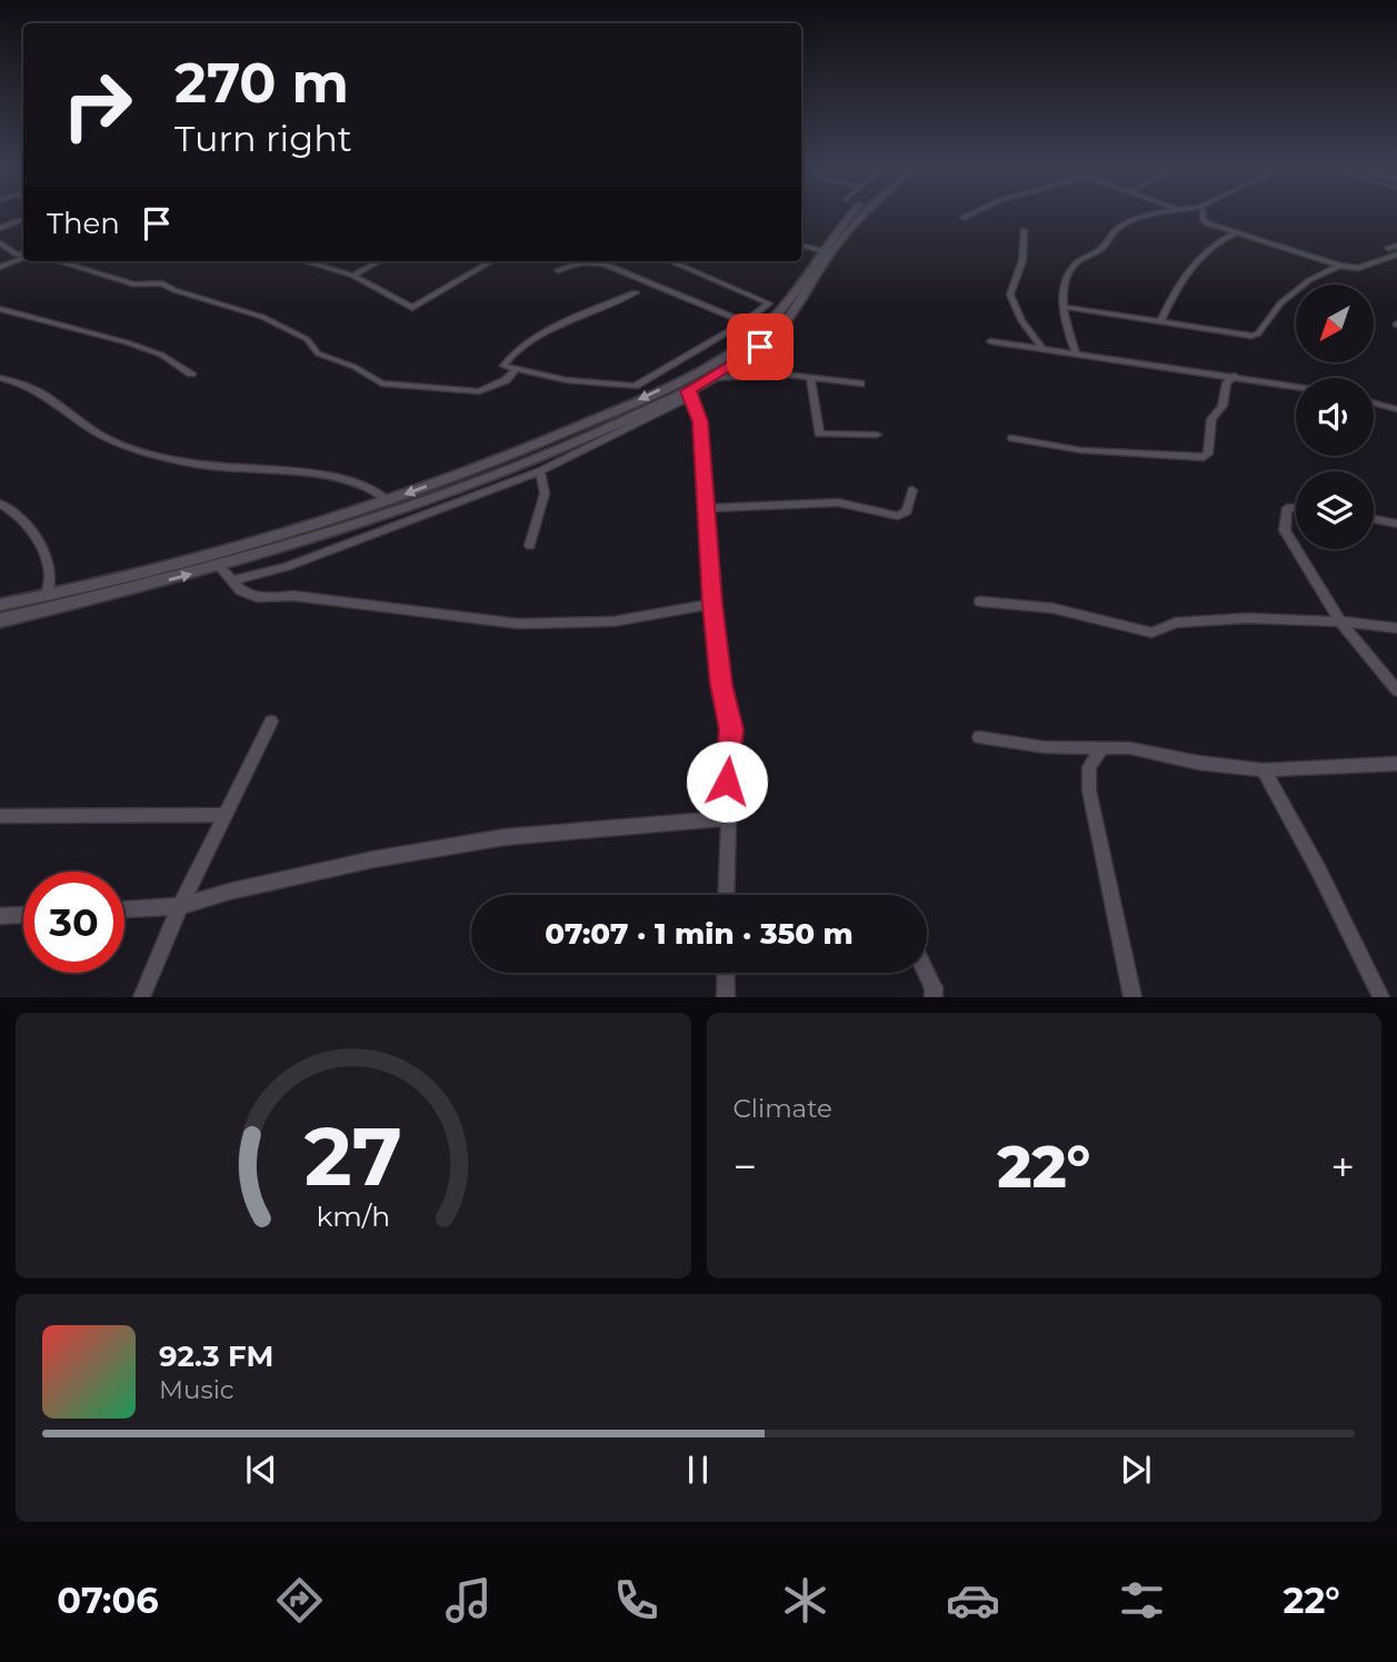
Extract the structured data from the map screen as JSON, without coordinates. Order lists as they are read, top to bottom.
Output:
{
  "north": "bottom left",
  "page": {
    "turn": ["270 m", "Turn right"],
    "then": "Then",
    "limit": "30",
    "trip": "07:07 · 1 min · 350 m",
    "tile": "Climate",
    "heat": ["−", "22°", "+"],
    "song": ["92.3 FM", "Music"],
    "tabs": ["07:06", "22°"],
    "gauge": ["27", "km/h"]
  }
}
